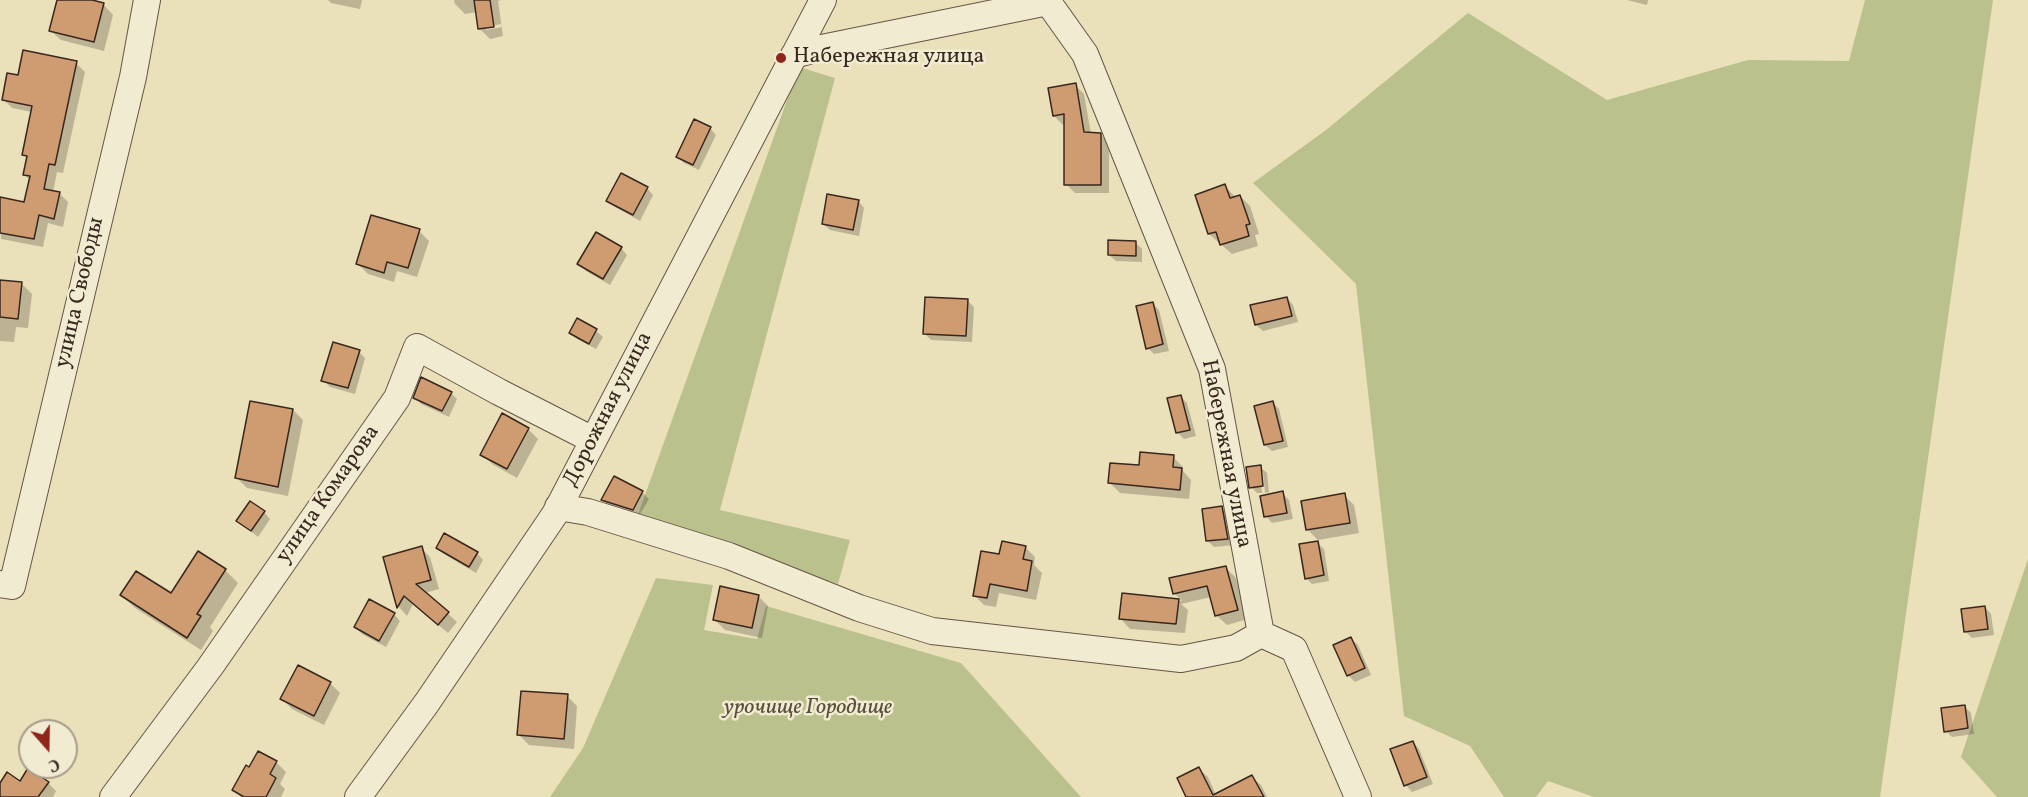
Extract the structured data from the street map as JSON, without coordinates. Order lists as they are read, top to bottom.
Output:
{
  "streets": {
    "street": [
      "улица Свободы",
      "Дорожная улица",
      "Набережная улица",
      "улица Комарова"
    ]
  },
  "crossings": [
    ["Дорожная улица", "Набережная улица"],
    ["Дорожная улица", "улица Комарова"]
  ],
  "parks": ["урочище Городище"],
  "places": ["Набережная улица"],
  "north": "bottom"
}
